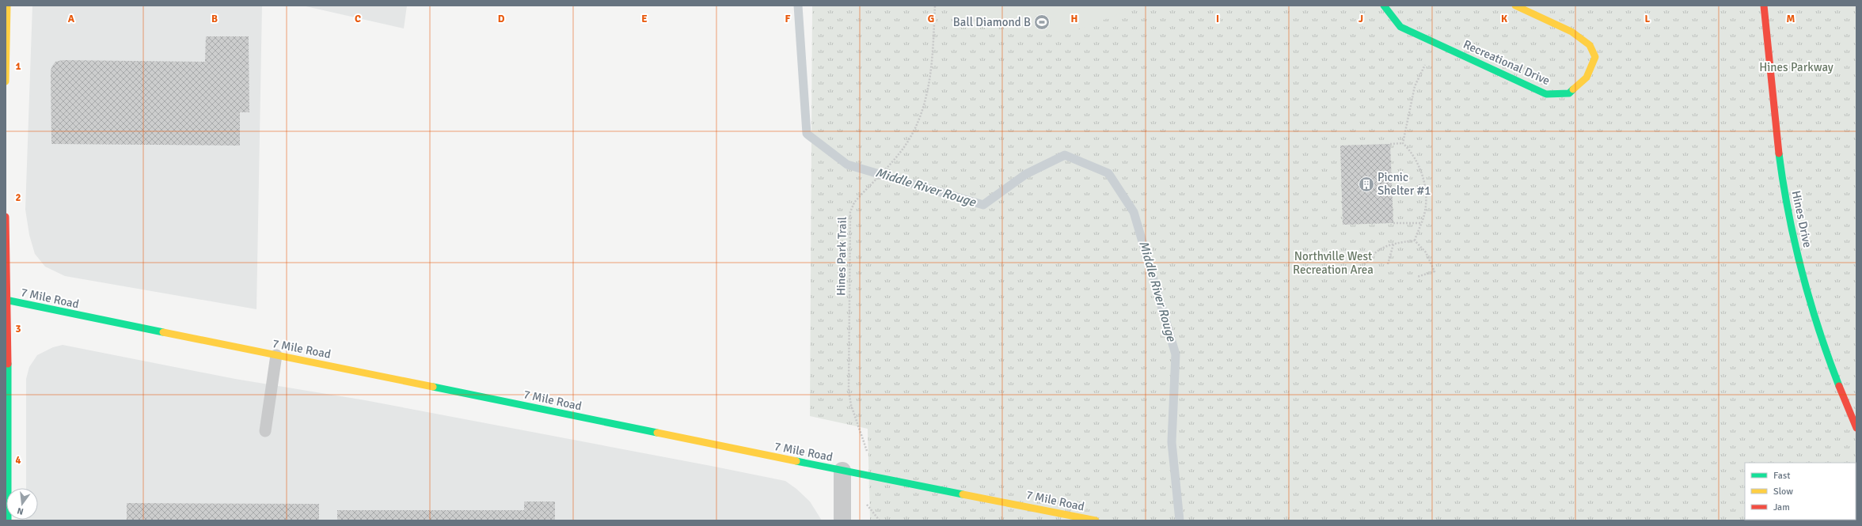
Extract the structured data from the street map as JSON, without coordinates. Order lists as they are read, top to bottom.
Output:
{
  "streets": {
    "street": ["Recreational Drive", "Hines Drive", "7 Mile Road"],
    "path": ["Hines Park Trail"]
  },
  "water": ["Middle River Rouge"],
  "parks": ["Hines Parkway", "Northville West Recreation Area"],
  "places": {
    "sports": ["Ball Diamond B"],
    "building": ["Picnic Shelter #1"]
  },
  "legend": ["Fast", "Slow", "Jam"],
  "north": "bottom",
  "grid": {
    "columns": [
      "A",
      "B",
      "C",
      "D",
      "E",
      "F",
      "G",
      "H",
      "I",
      "J",
      "K",
      "L",
      "M"
    ],
    "rows": [
      "1",
      "2",
      "3",
      "4"
    ]
  }
}
